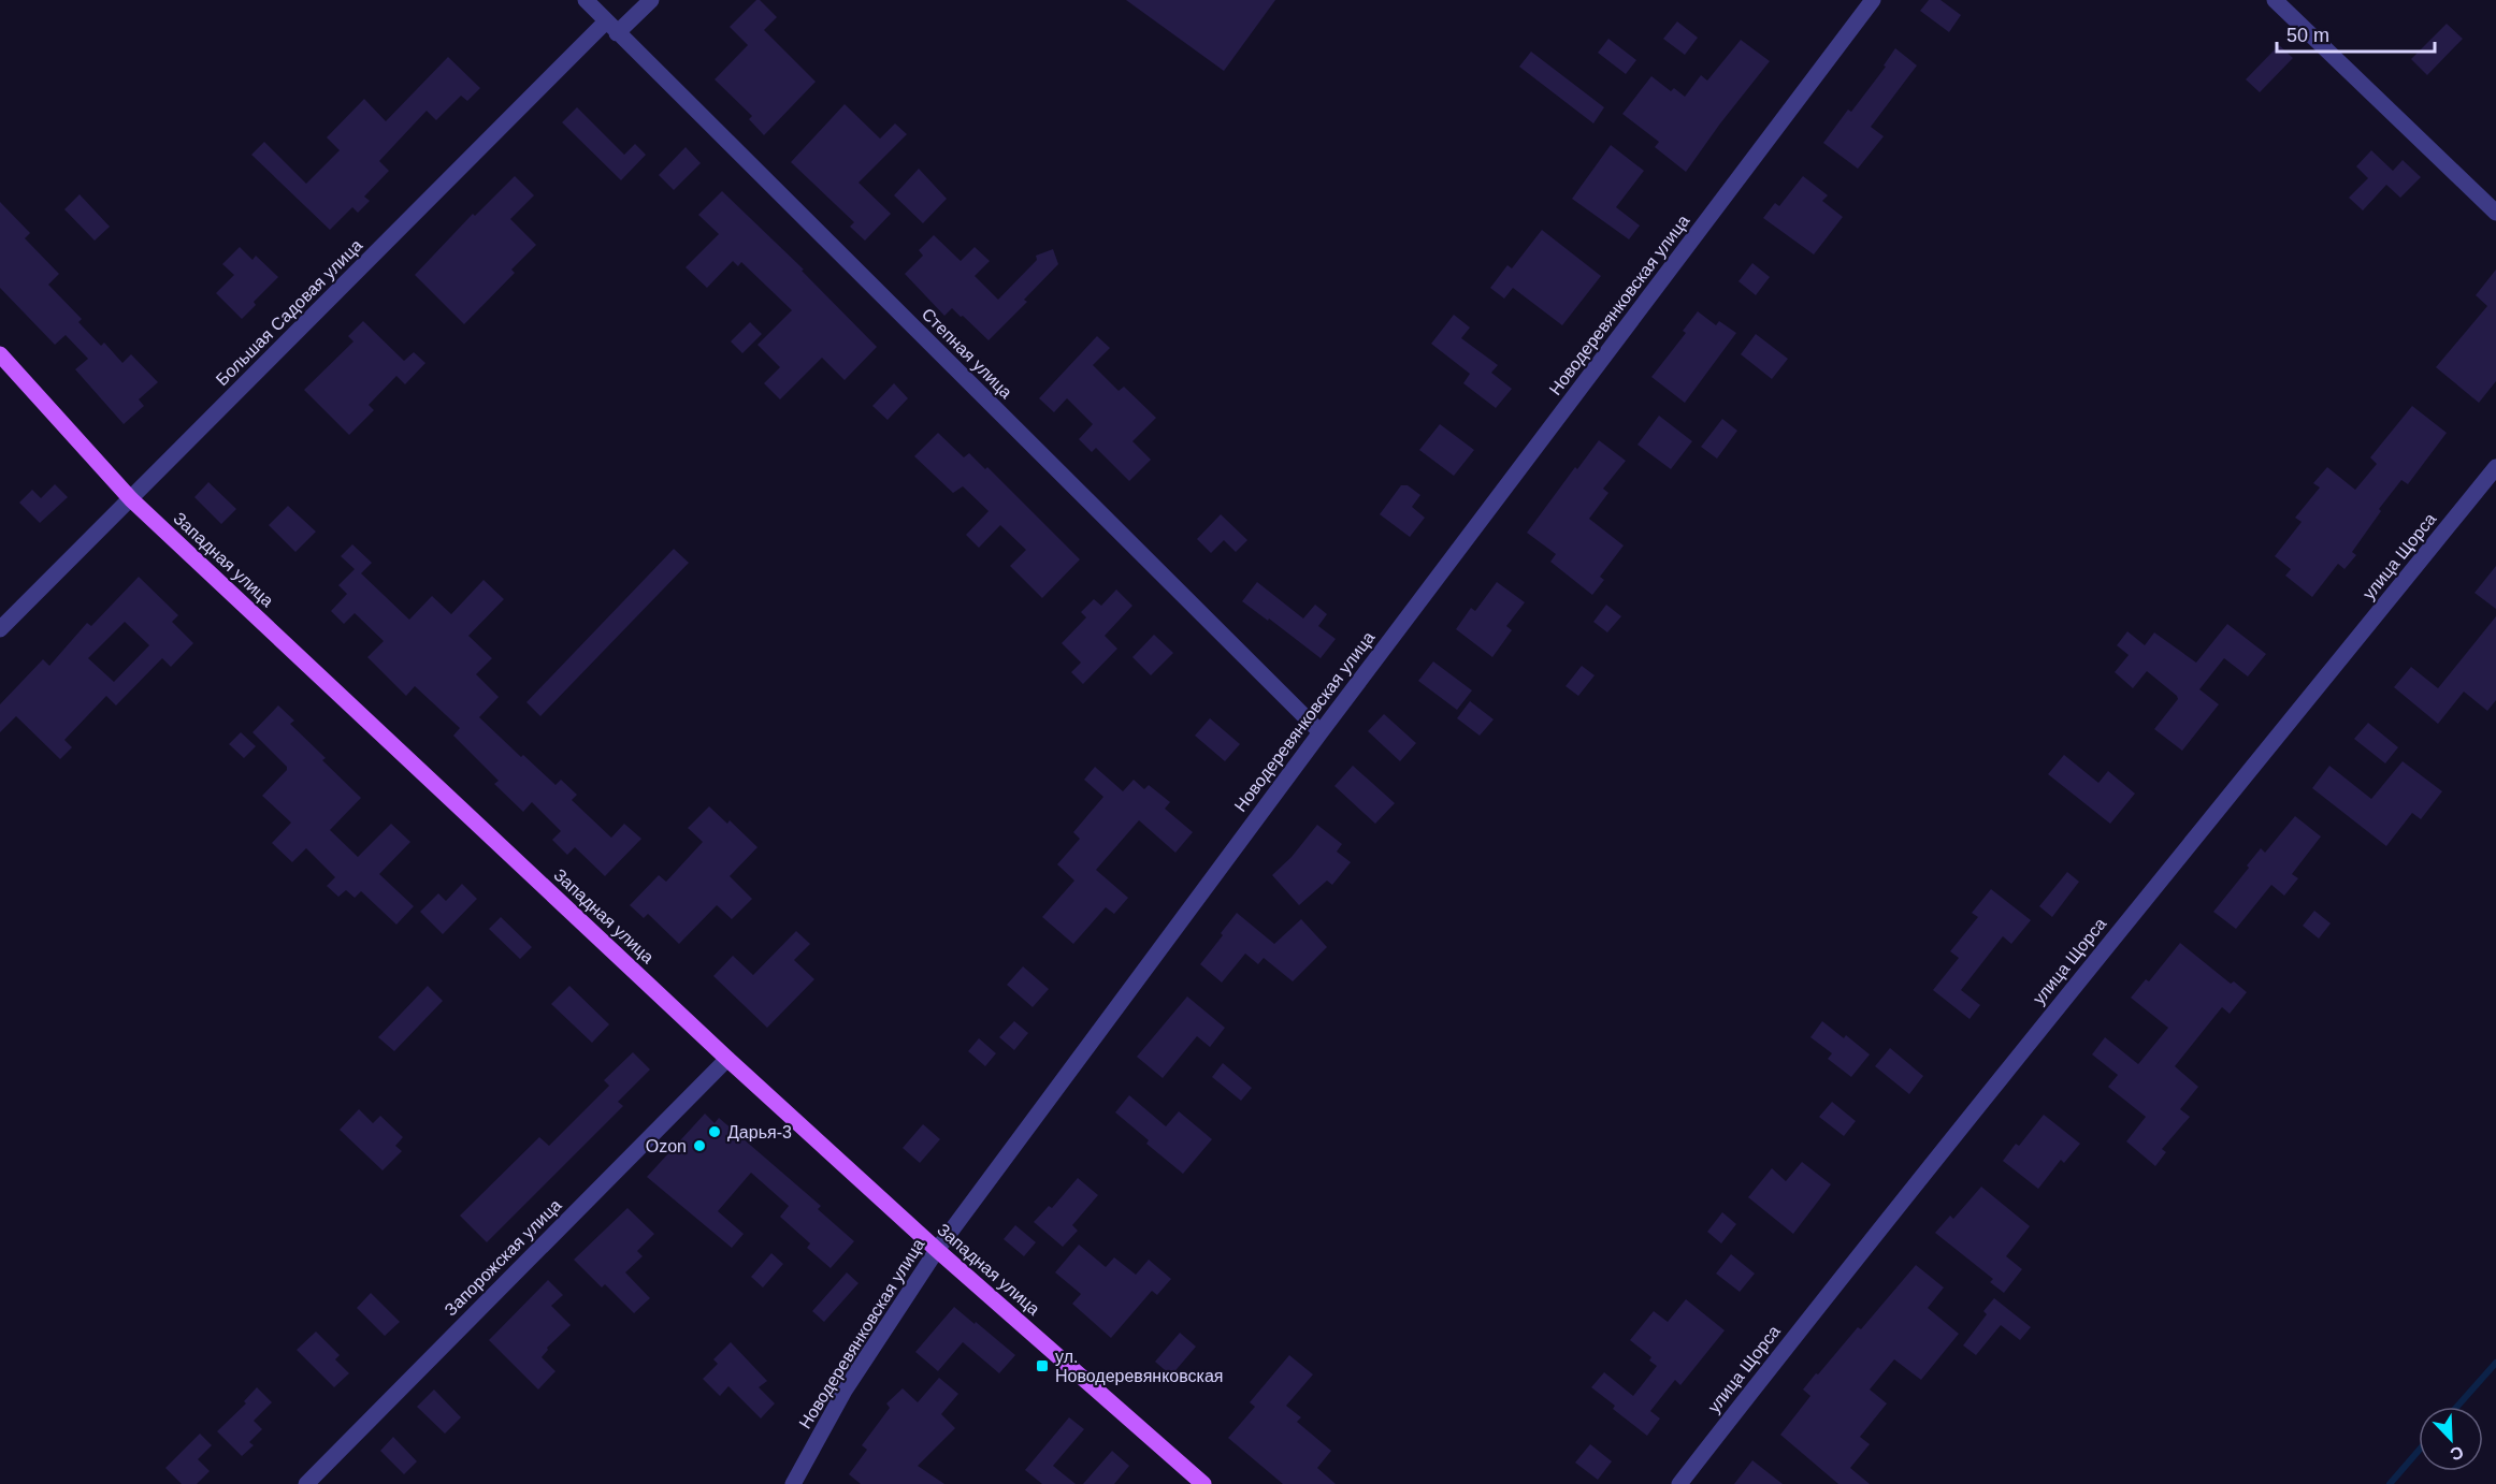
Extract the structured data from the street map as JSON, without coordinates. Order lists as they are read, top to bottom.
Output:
{
  "streets": {
    "main road": ["Западная улица"],
    "street": [
      "Новодеревянковская улица",
      "Большая Садовая улица",
      "Степная улица",
      "улица Щорса",
      "Запорожская улица"
    ]
  },
  "crossings": [
    ["Новодеревянковская улица", "Степная улица"],
    ["Новодеревянковская улица", "Западная улица"],
    ["Большая Садовая улица", "Степная улица"],
    ["Большая Садовая улица", "Западная улица"],
    ["Западная улица", "Запорожская улица"]
  ],
  "places": {
    "other": ["Дарья-3", "Ozon"],
    "transit": ["ул. Новодеревянковская"]
  },
  "scale_bar": "50 m",
  "north": "bottom right"
}
